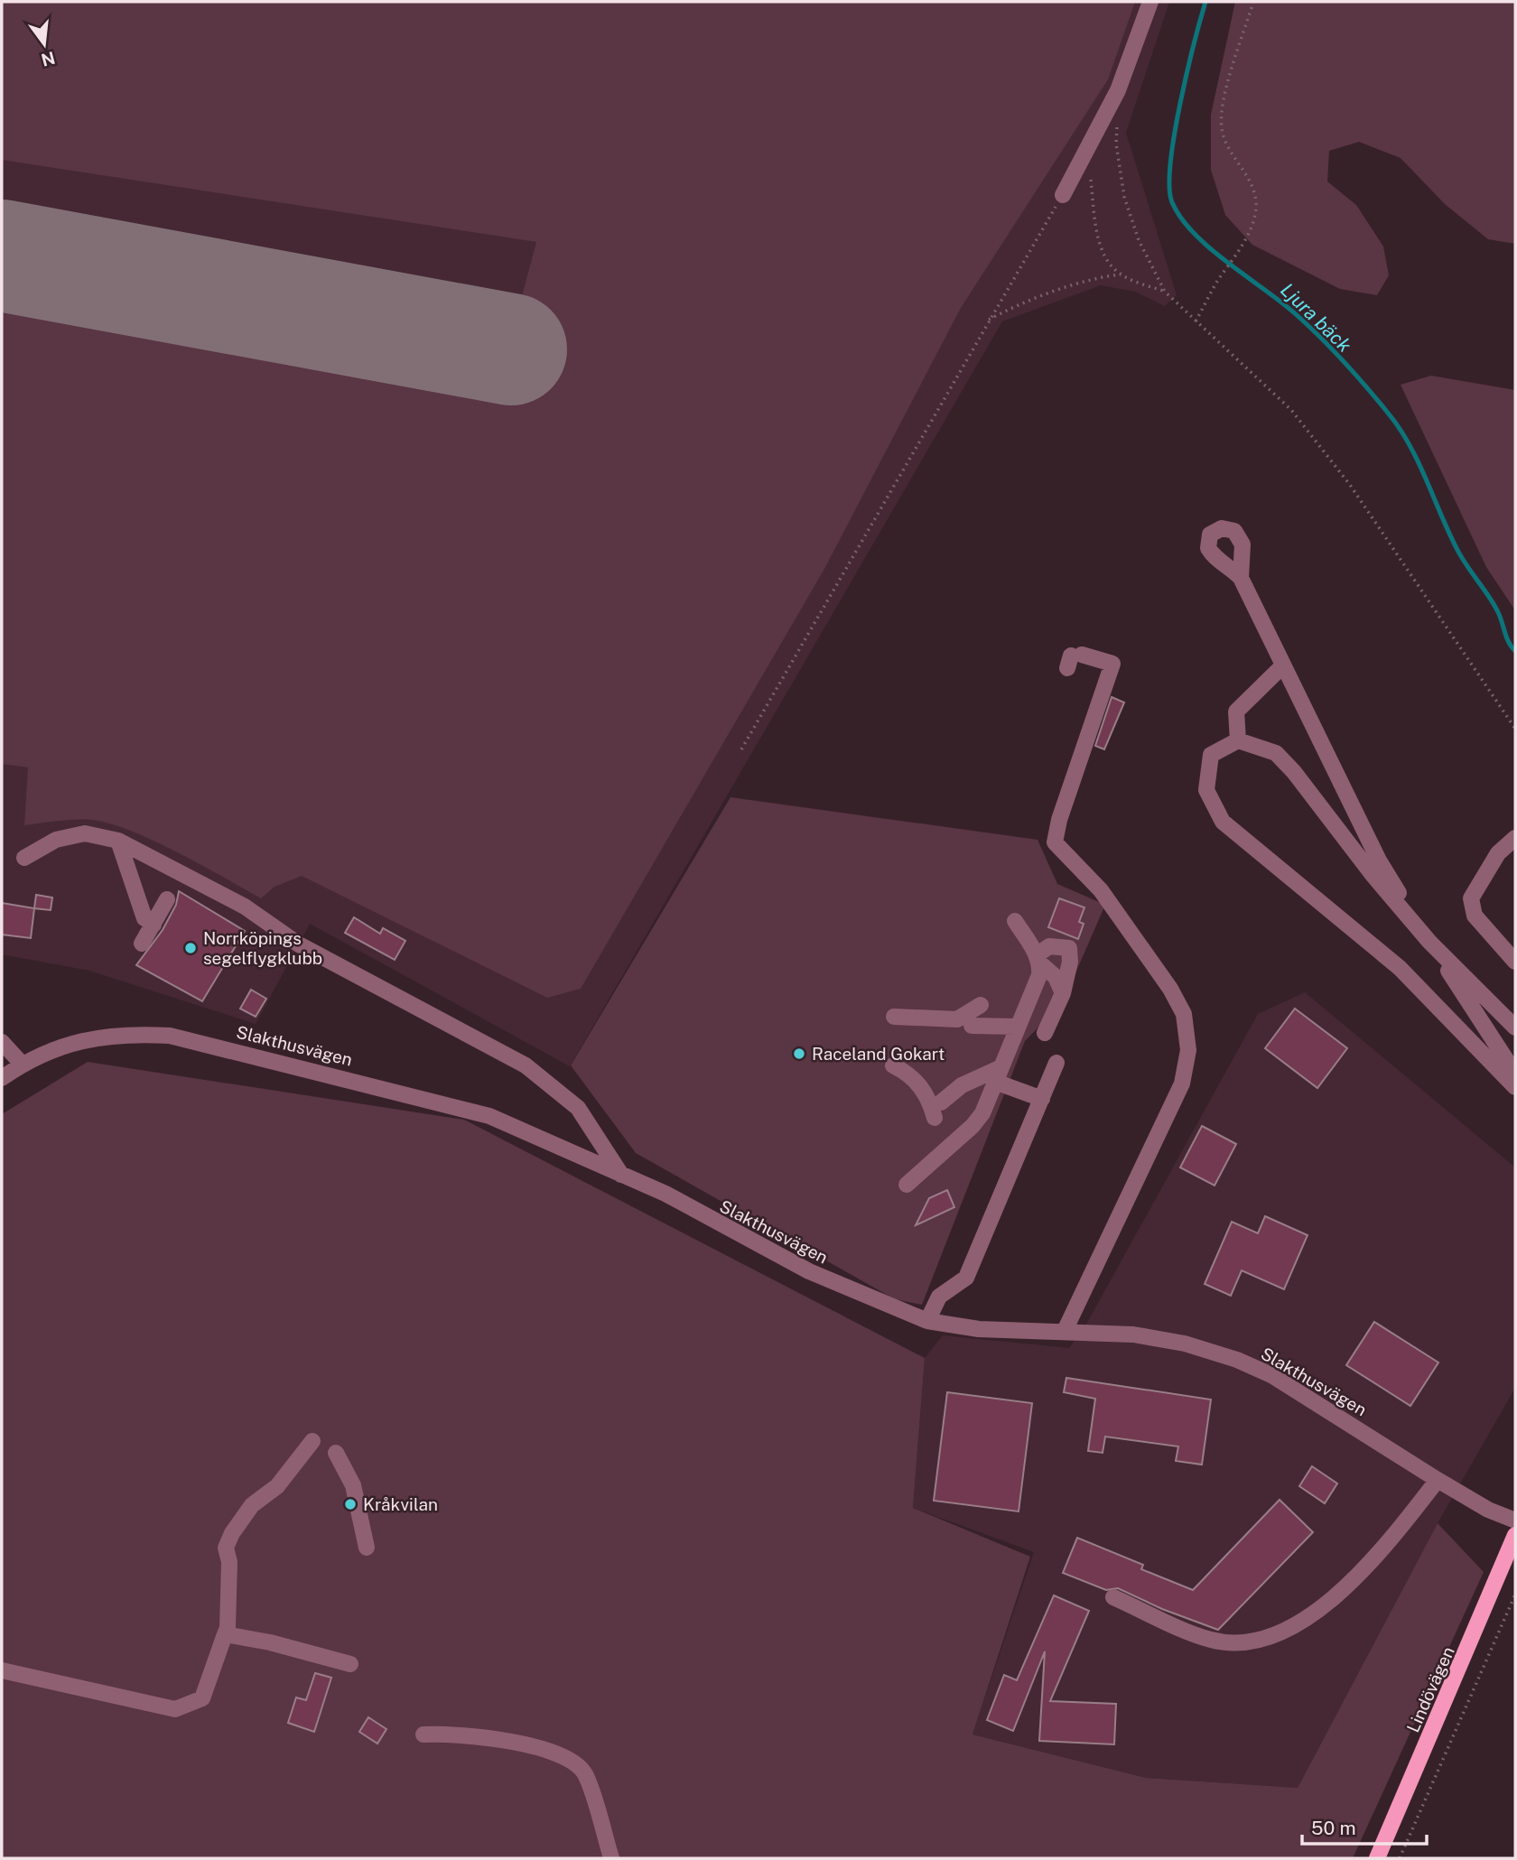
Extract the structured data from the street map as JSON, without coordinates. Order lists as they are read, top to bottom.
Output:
{
  "streets": {
    "main road": ["Lindövägen"],
    "street": ["Slakthusvägen"]
  },
  "water": ["Ljura bäck"],
  "places": ["Norrköpings segelflygklubb", "Raceland Gokart", "Kråkvilan"],
  "scale_bar": "50 m",
  "north": "bottom"
}
